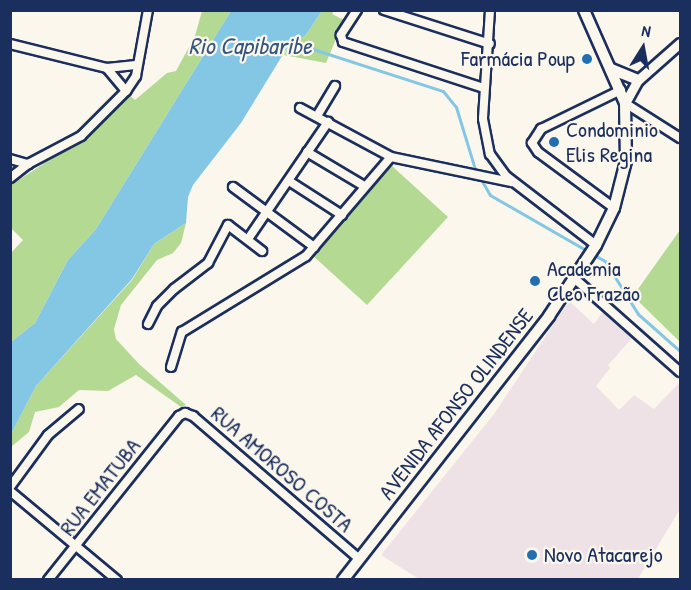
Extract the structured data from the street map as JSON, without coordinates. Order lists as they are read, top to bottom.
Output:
{
  "streets": {
    "main road": ["AVENIDA AFONSO OLINDENSE"],
    "street": ["RUA AMOROSO COSTA", "RUA EMATUBA"]
  },
  "crossings": [
    ["AVENIDA AFONSO OLINDENSE", "RUA AMOROSO COSTA"],
    ["RUA AMOROSO COSTA", "RUA EMATUBA"]
  ],
  "water": ["Rio Capibaribe"],
  "places": [
    "Farmácia Poup",
    "Condominio Elis Regina",
    "Academia Cleo Frazão",
    "Novo Atacarejo"
  ],
  "north": "top"
}
